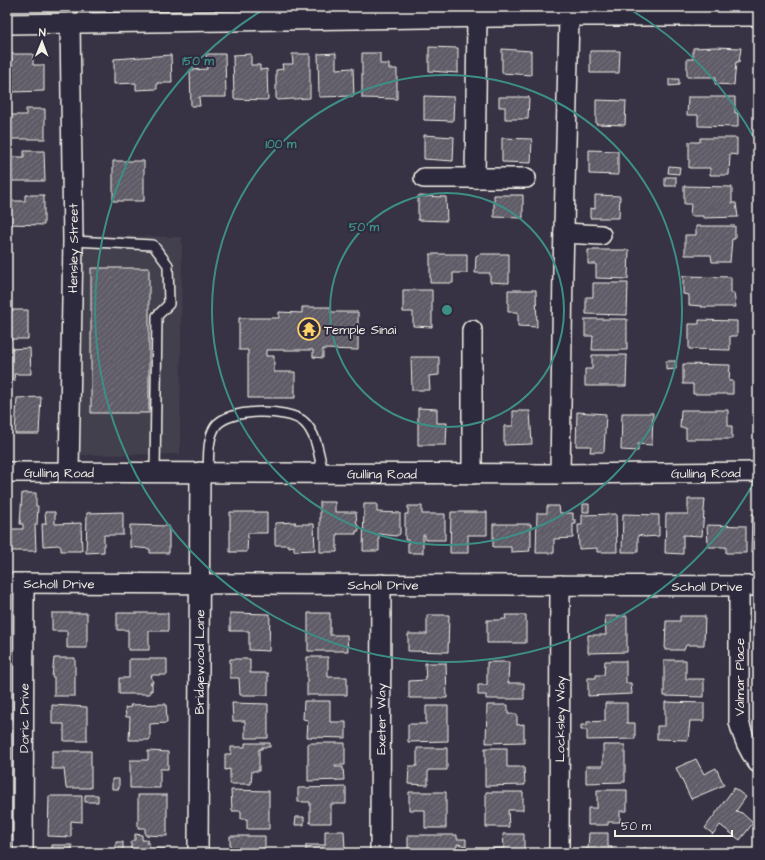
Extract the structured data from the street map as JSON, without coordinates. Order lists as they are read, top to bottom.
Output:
{
  "streets": {
    "street": [
      "Hensley Street",
      "Gulling Road",
      "Scholl Drive",
      "Bridgewood Lane",
      "Valmar Place",
      "Doric Drive",
      "Exeter Way",
      "Locksley Way"
    ]
  },
  "crossings": [
    ["Hensley Street", "Gulling Road"],
    ["Gulling Road", "Bridgewood Lane"],
    ["Scholl Drive", "Bridgewood Lane"],
    ["Scholl Drive", "Valmar Place"],
    ["Scholl Drive", "Doric Drive"],
    ["Scholl Drive", "Exeter Way"],
    ["Scholl Drive", "Locksley Way"]
  ],
  "places": {
    "temple": ["Temple Sinai"]
  },
  "scale_bar": "50 m",
  "north": "top",
  "rings": ["150 m", "100 m", "50 m"]
}
